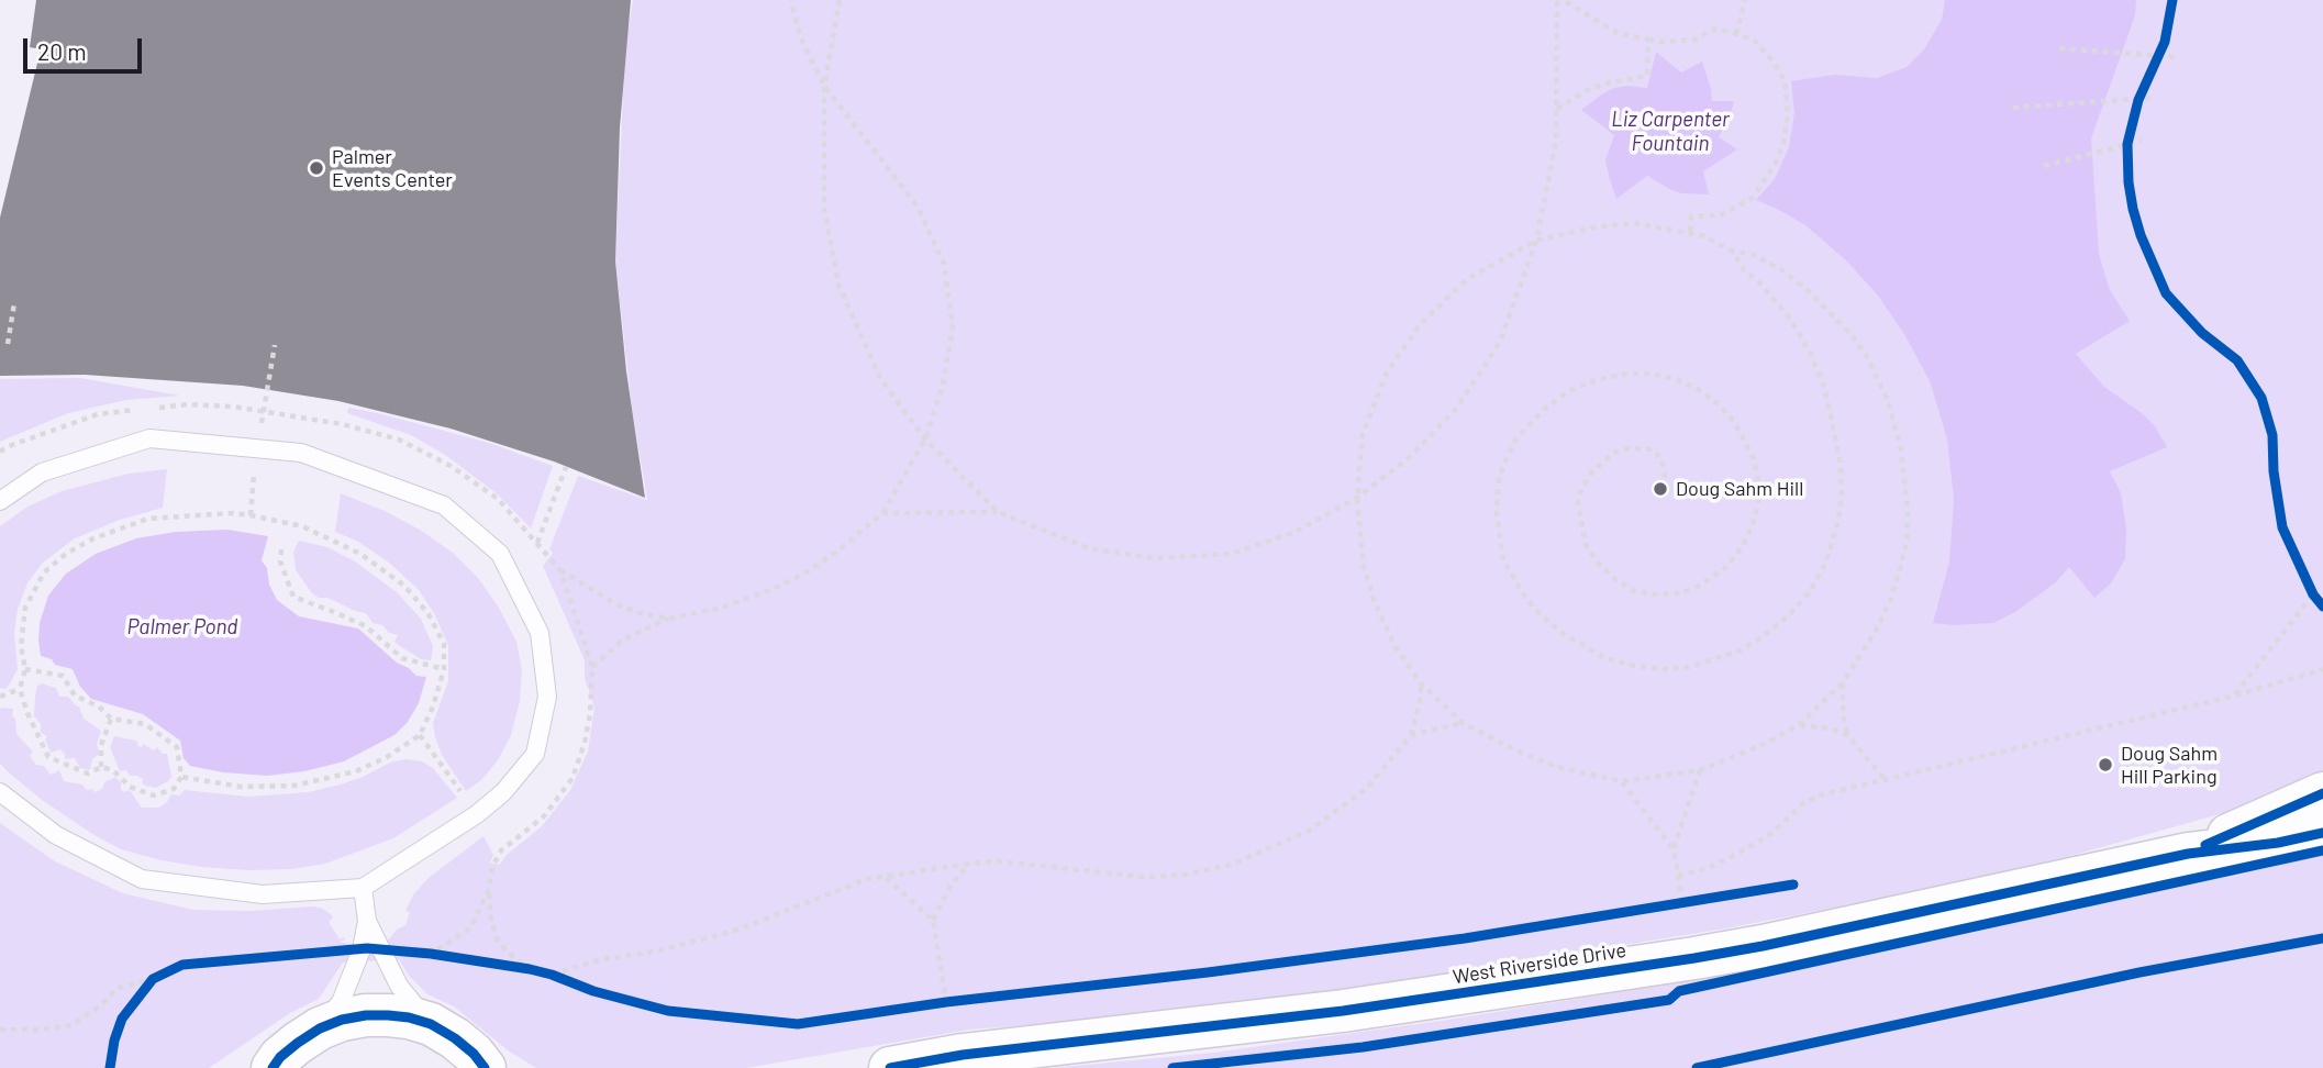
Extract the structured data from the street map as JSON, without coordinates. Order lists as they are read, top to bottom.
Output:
{
  "streets": {
    "street": ["West Riverside Drive"]
  },
  "water": ["Liz Carpenter Fountain", "Palmer Pond"],
  "places": ["Palmer Events Center", "Doug Sahm Hill", "Doug Sahm Hill Parking"],
  "scale_bar": "20 m"
}
